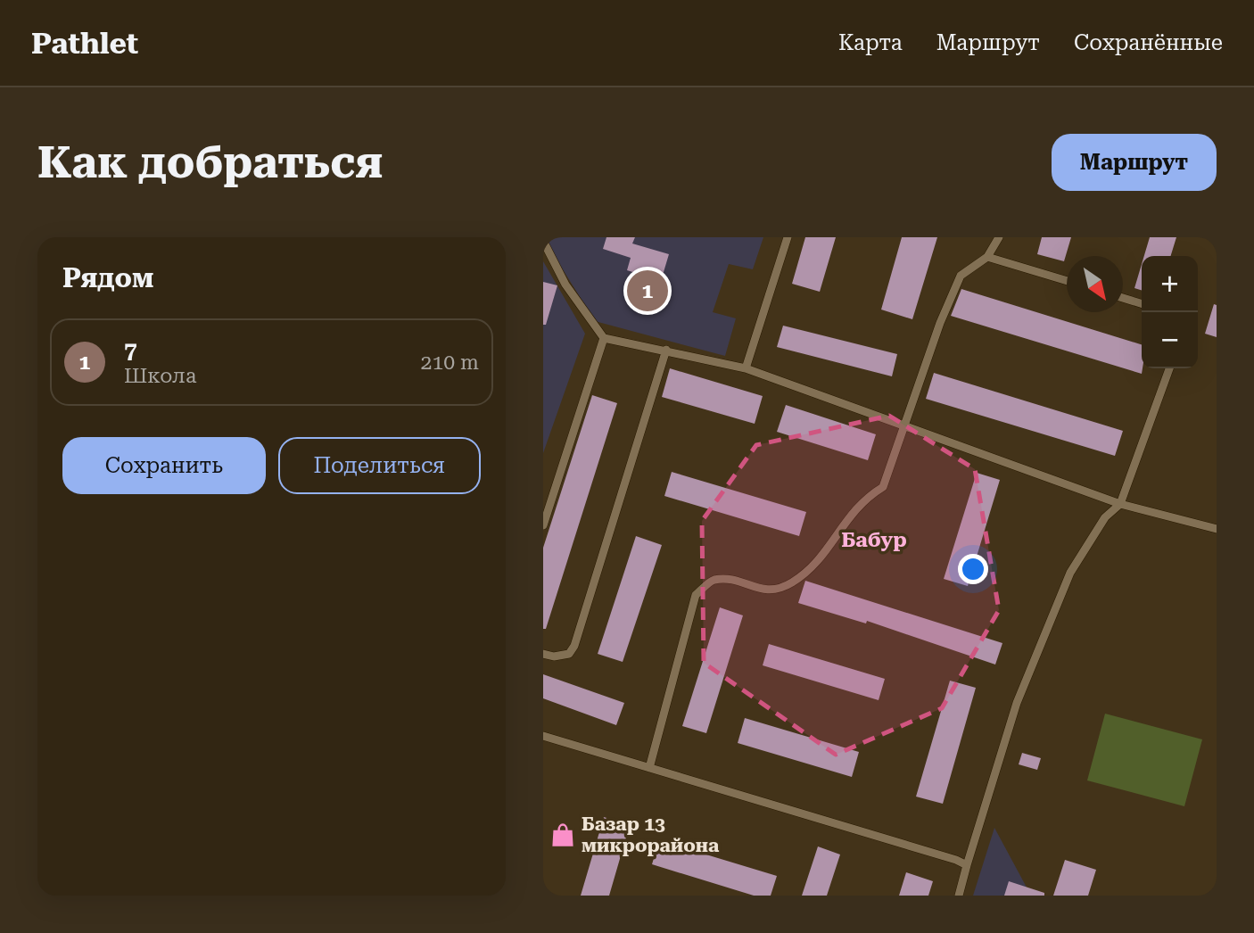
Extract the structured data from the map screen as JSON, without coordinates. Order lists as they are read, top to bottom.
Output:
{
  "districts": ["Бабур"],
  "places": {
    "shop": ["Базар 13 микрорайона"]
  },
  "north": "bottom right",
  "page": {
    "header": "Pathlet",
    "nav": ["Карта", "Маршрут", "Сохранённые"],
    "buttons": [
      "Маршрут",
      ["Сохранить", "Поделиться"]
    ],
    "title": "Как добраться",
    "heading": "Рядом",
    "map_buttons": ["+", "−"],
    "pins": "1",
    "list": [
      {
        "mark": "1",
        "name": "7",
        "note": "Школа",
        "value": "210 m"
      }
    ]
  }
}
